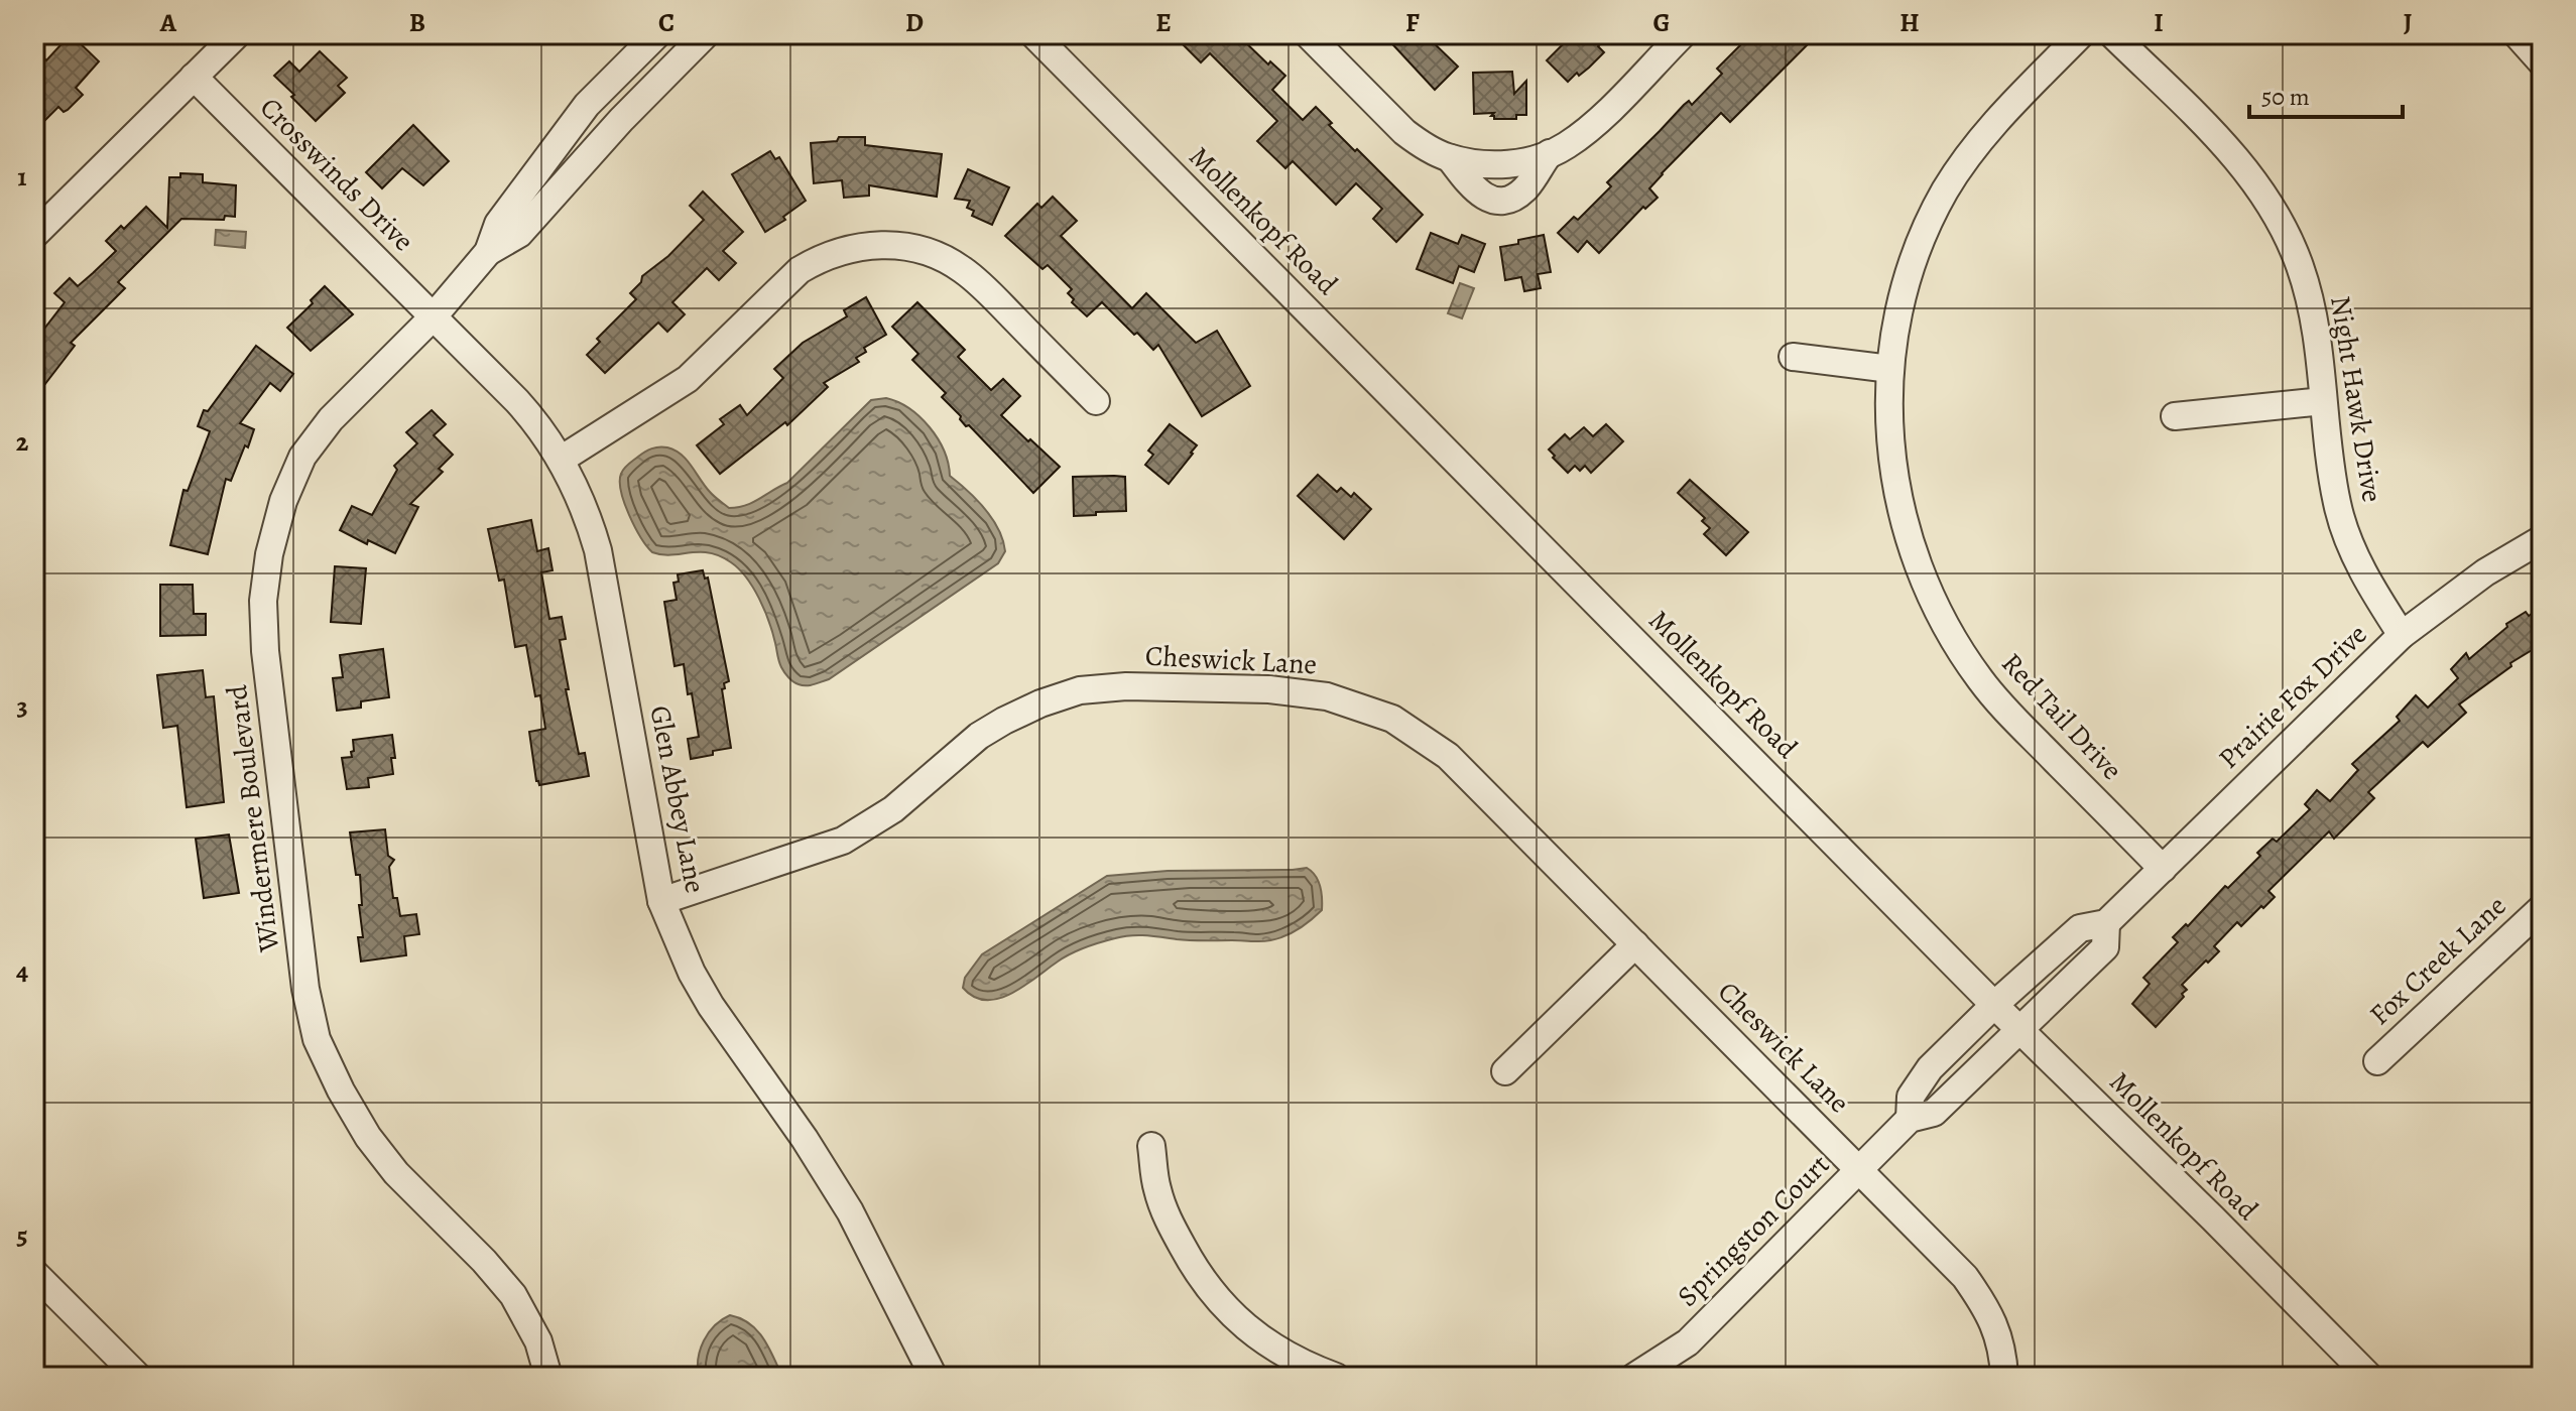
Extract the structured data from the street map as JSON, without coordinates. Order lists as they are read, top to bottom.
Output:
{
  "streets": {
    "street": [
      "Crosswinds Drive",
      "Mollenkopf Road",
      "Night Hawk Drive",
      "Cheswick Lane",
      "Prairie Fox Drive",
      "Red Tail Drive",
      "Glen Abbey Lane",
      "Windermere Boulevard",
      "Fox Creek Lane",
      "Springston Court"
    ]
  },
  "crossings": [
    ["Crosswinds Drive", "Glen Abbey Lane"],
    ["Crosswinds Drive", "Windermere Boulevard"],
    ["Mollenkopf Road", "Prairie Fox Drive"],
    ["Mollenkopf Road", "Springston Court"],
    ["Night Hawk Drive", "Prairie Fox Drive"],
    ["Cheswick Lane", "Glen Abbey Lane"],
    ["Cheswick Lane", "Springston Court"],
    ["Prairie Fox Drive", "Red Tail Drive"],
    ["Prairie Fox Drive", "Springston Court"],
    ["Glen Abbey Lane", "Windermere Boulevard"]
  ],
  "scale_bar": "50 m",
  "grid": {
    "columns": [
      "A",
      "B",
      "C",
      "D",
      "E",
      "F",
      "G",
      "H",
      "I",
      "J"
    ],
    "rows": [
      "1",
      "2",
      "3",
      "4",
      "5"
    ]
  }
}
